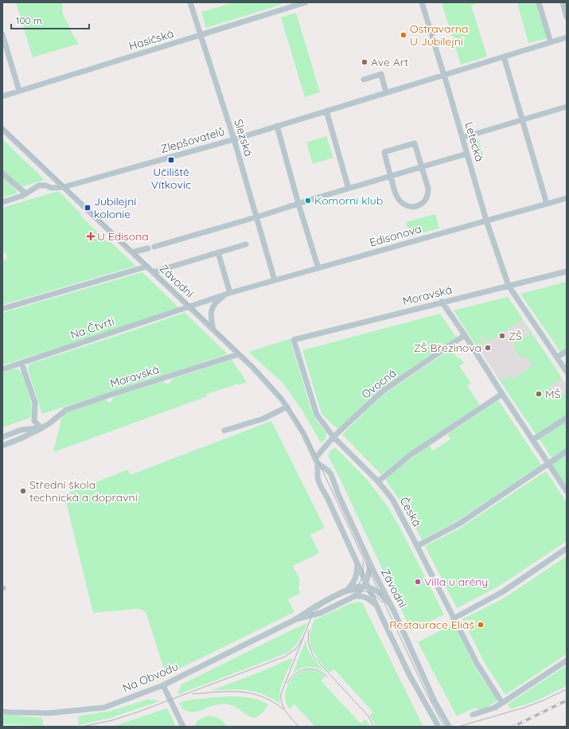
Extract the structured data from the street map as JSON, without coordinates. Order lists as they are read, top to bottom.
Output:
{
  "streets": {
    "street": [
      "Hasičská",
      "Slezská",
      "Zlepšovatelů",
      "Letecká",
      "Edisonova",
      "Závodní",
      "Moravská",
      "Na Čtvrti",
      "Ovocná",
      "Česká",
      "Na Obvodu"
    ]
  },
  "crossings": [
    ["Hasičská", "Slezská"],
    ["Slezská", "Zlepšovatelů"],
    ["Slezská", "Edisonova"],
    ["Zlepšovatelů", "Letecká"],
    ["Zlepšovatelů", "Závodní"],
    ["Letecká", "Edisonova"],
    ["Letecká", "Moravská"],
    ["Edisonova", "Závodní"],
    ["Edisonova", "Na Čtvrti"],
    ["Závodní", "Moravská"],
    ["Závodní", "Na Čtvrti"],
    ["Závodní", "Ovocná"],
    ["Závodní", "Na Obvodu"],
    ["Moravská", "Česká"],
    ["Ovocná", "Česká"]
  ],
  "places": {
    "other": [
      "Ostravarna U Jubilejní",
      "Ave Art",
      "Komorní klub",
      "ZŠ",
      "ZŠ Březinova",
      "MŠ",
      "Střední škola technická a dopravní",
      "Villa u arény",
      "Restaurace Eliáš"
    ],
    "transit": ["Učiliště Vítkovic", "Jubilejní kolonie"],
    "health": ["U Edisona"]
  },
  "scale_bar": "100 m"
}
